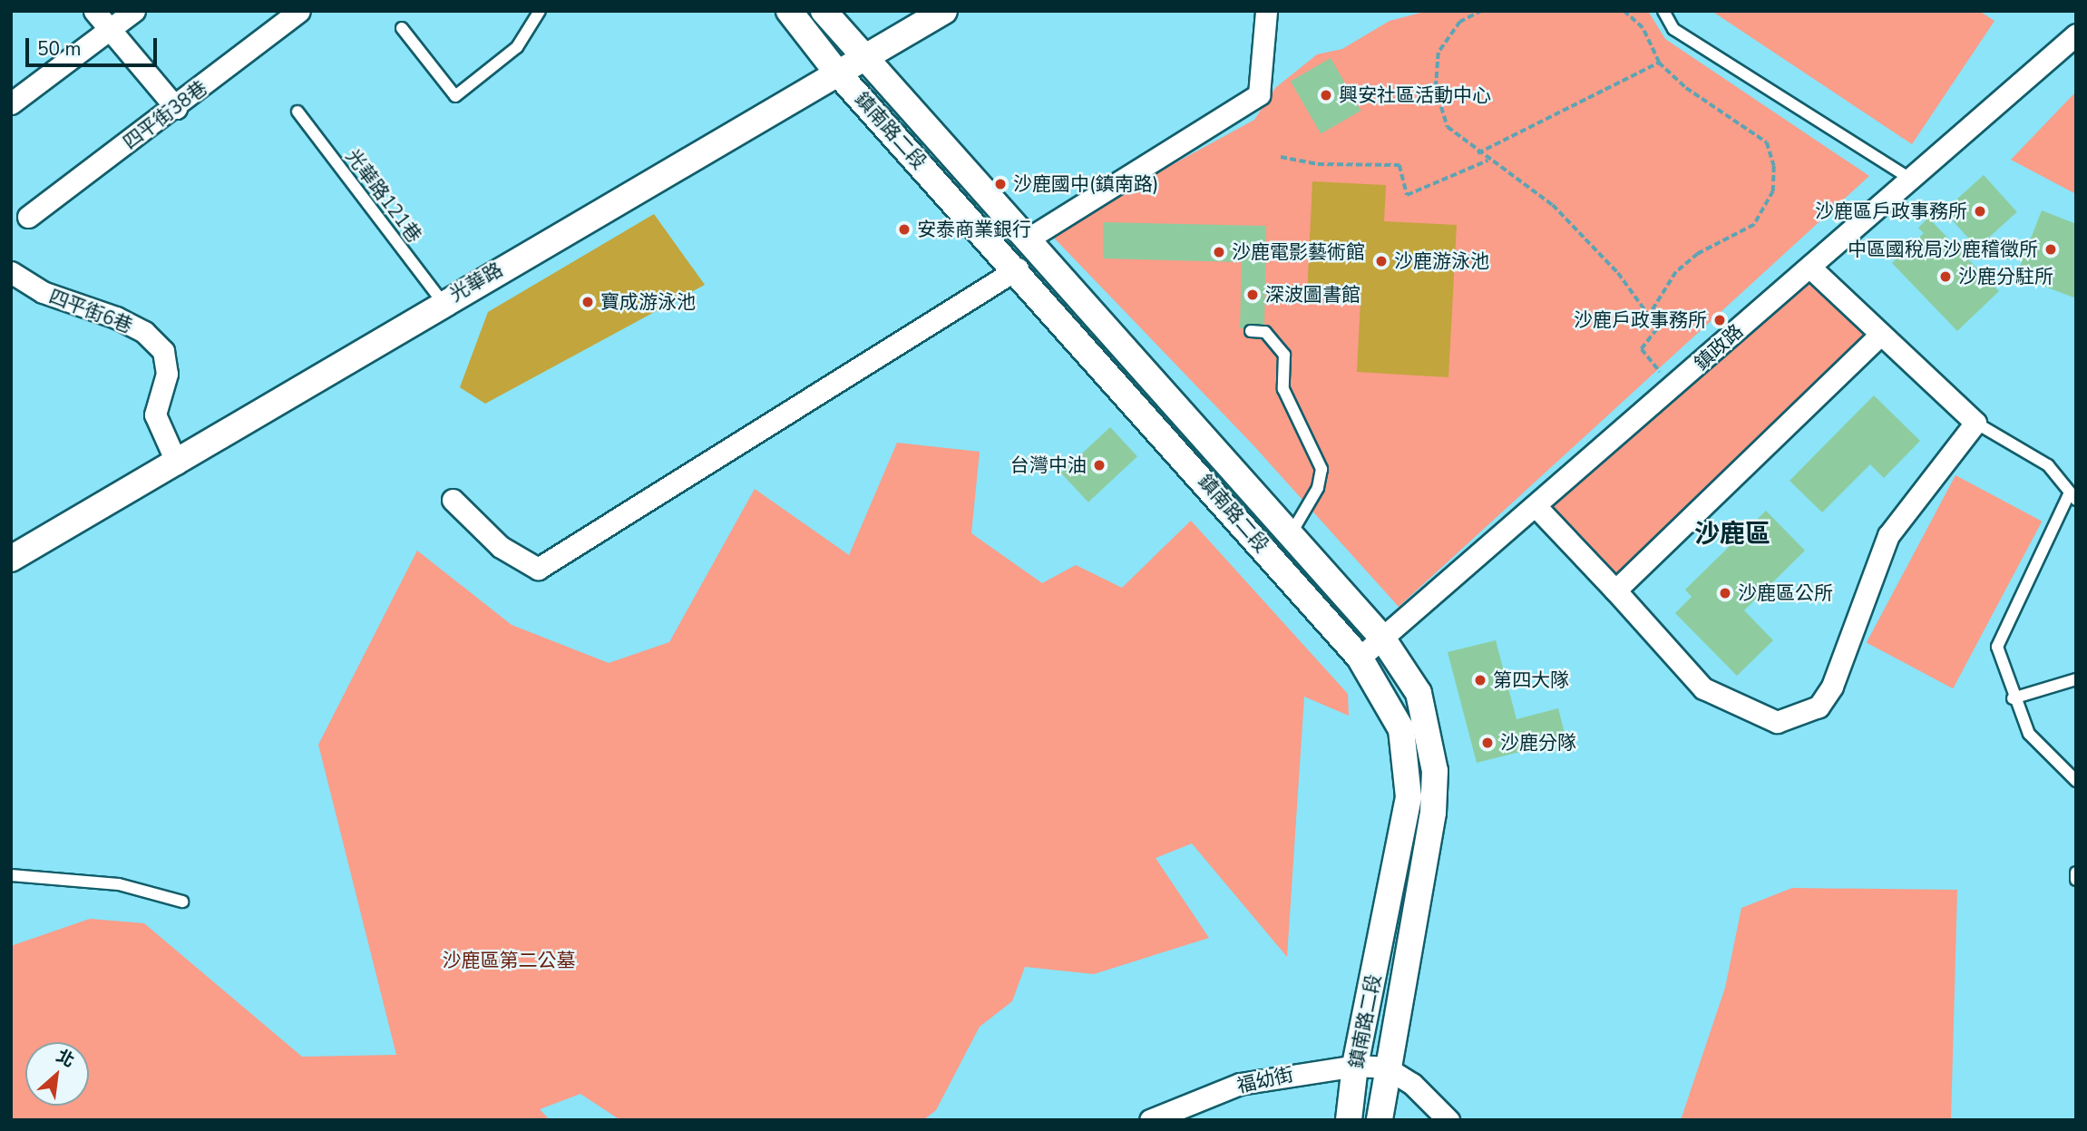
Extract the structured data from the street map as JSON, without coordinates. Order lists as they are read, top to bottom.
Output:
{
  "streets": {
    "street": [
      "四平街38巷",
      "鎮南路二段",
      "光華路",
      "四平街6巷",
      "鎮政路",
      "福幼街"
    ],
    "lane": ["光華路121巷"]
  },
  "crossings": [
    ["鎮南路二段", "光華路"],
    ["鎮南路二段", "鎮政路"],
    ["鎮南路二段", "福幼街"],
    ["光華路121巷", "光華路"],
    ["光華路", "四平街6巷"]
  ],
  "districts": ["沙鹿區"],
  "parks": ["沙鹿區第二公墓"],
  "places": [
    "興安社區活動中心",
    "沙鹿國中(鎮南路)",
    "沙鹿區戶政事務所",
    "安泰商業銀行",
    "中區國稅局沙鹿稽徵所",
    "沙鹿電影藝術館",
    "沙鹿游泳池",
    "沙鹿分駐所",
    "深波圖書館",
    "寶成游泳池",
    "沙鹿戶政事務所",
    "台灣中油",
    "沙鹿區公所",
    "第四大隊",
    "沙鹿分隊"
  ],
  "scale_bar": "50 m",
  "north": "top right"
}
